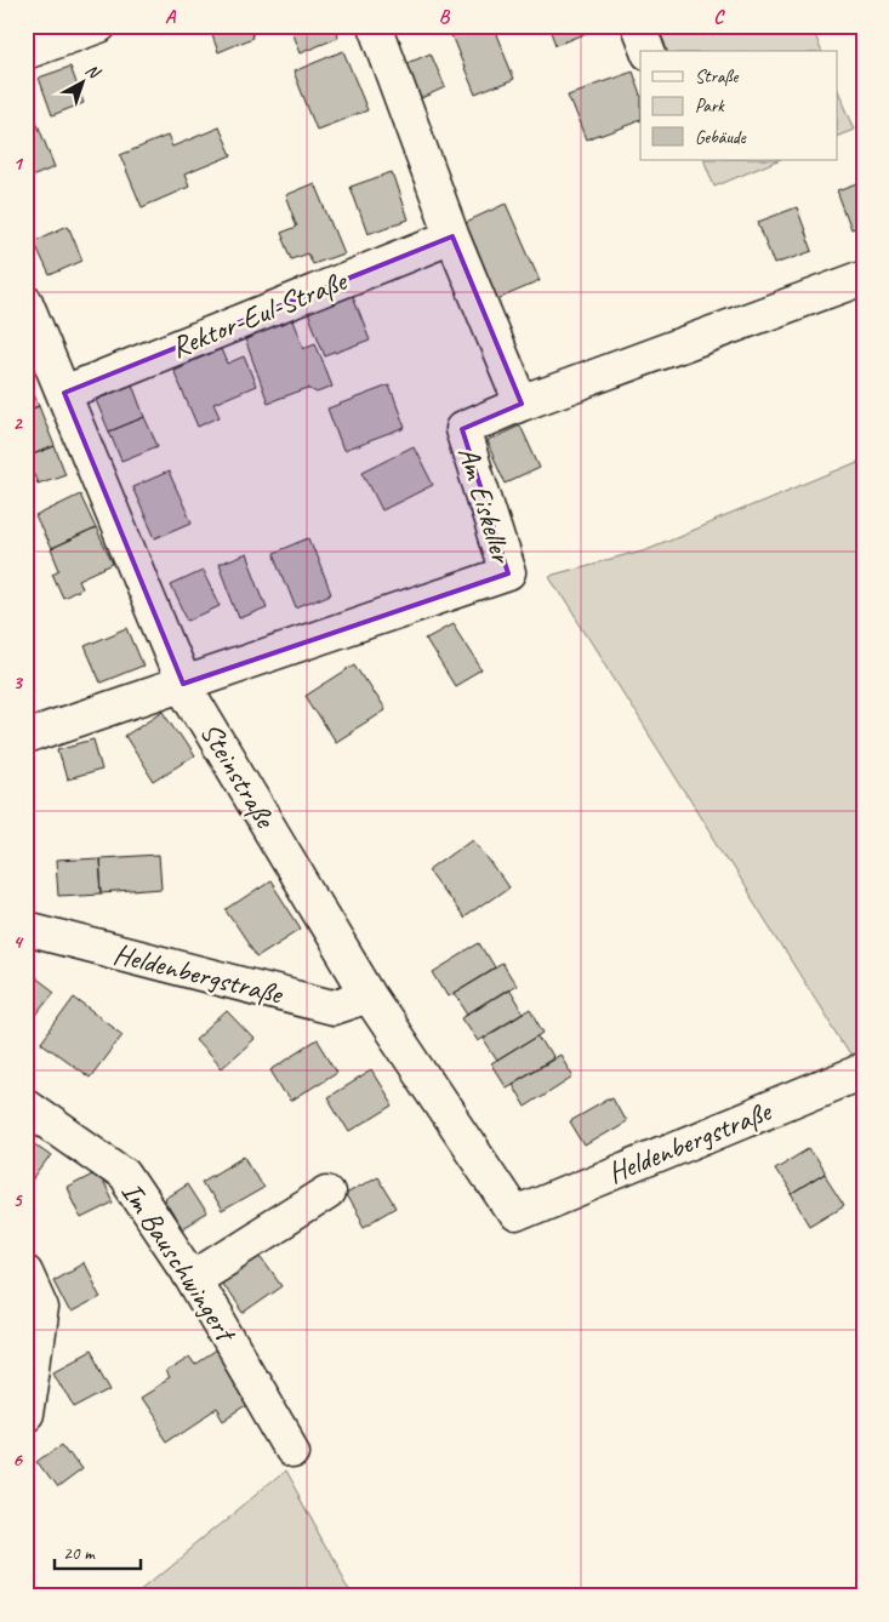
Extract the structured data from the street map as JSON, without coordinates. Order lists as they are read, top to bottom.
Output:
{
  "streets": {
    "street": [
      "Rektor-Eul-Straße",
      "Am Eiskeller",
      "Steinstraße",
      "Heldenbergstraße",
      "Im Bauschwingert"
    ]
  },
  "crossings": [
    ["Rektor-Eul-Straße", "Steinstraße"],
    ["Am Eiskeller", "Steinstraße"],
    ["Steinstraße", "Heldenbergstraße"]
  ],
  "legend": ["Straße", "Park", "Gebäude"],
  "scale_bar": "20 m",
  "north": "top right",
  "grid": {
    "columns": ["A", "B", "C"],
    "rows": [
      "1",
      "2",
      "3",
      "4",
      "5",
      "6"
    ]
  }
}
